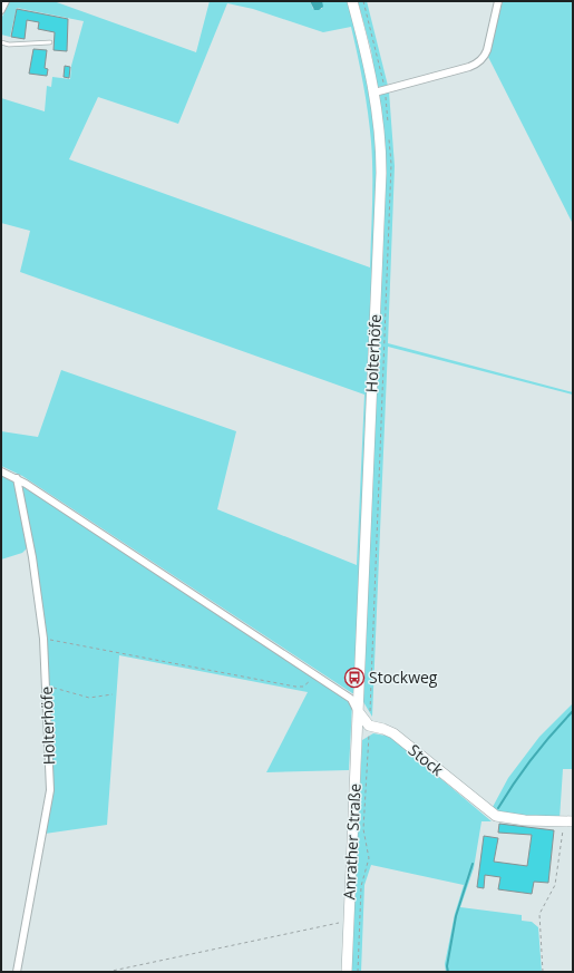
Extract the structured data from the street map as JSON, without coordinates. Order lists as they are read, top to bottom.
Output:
{
  "streets": {
    "main road": ["Holterhöfe", "Stock", "Anrather Straße"]
  },
  "crossings": [
    ["Holterhöfe", "Stock"],
    ["Holterhöfe", "Anrather Straße"],
    ["Stock", "Anrather Straße"]
  ],
  "places": {
    "bus stop": ["Stockweg"]
  }
}
